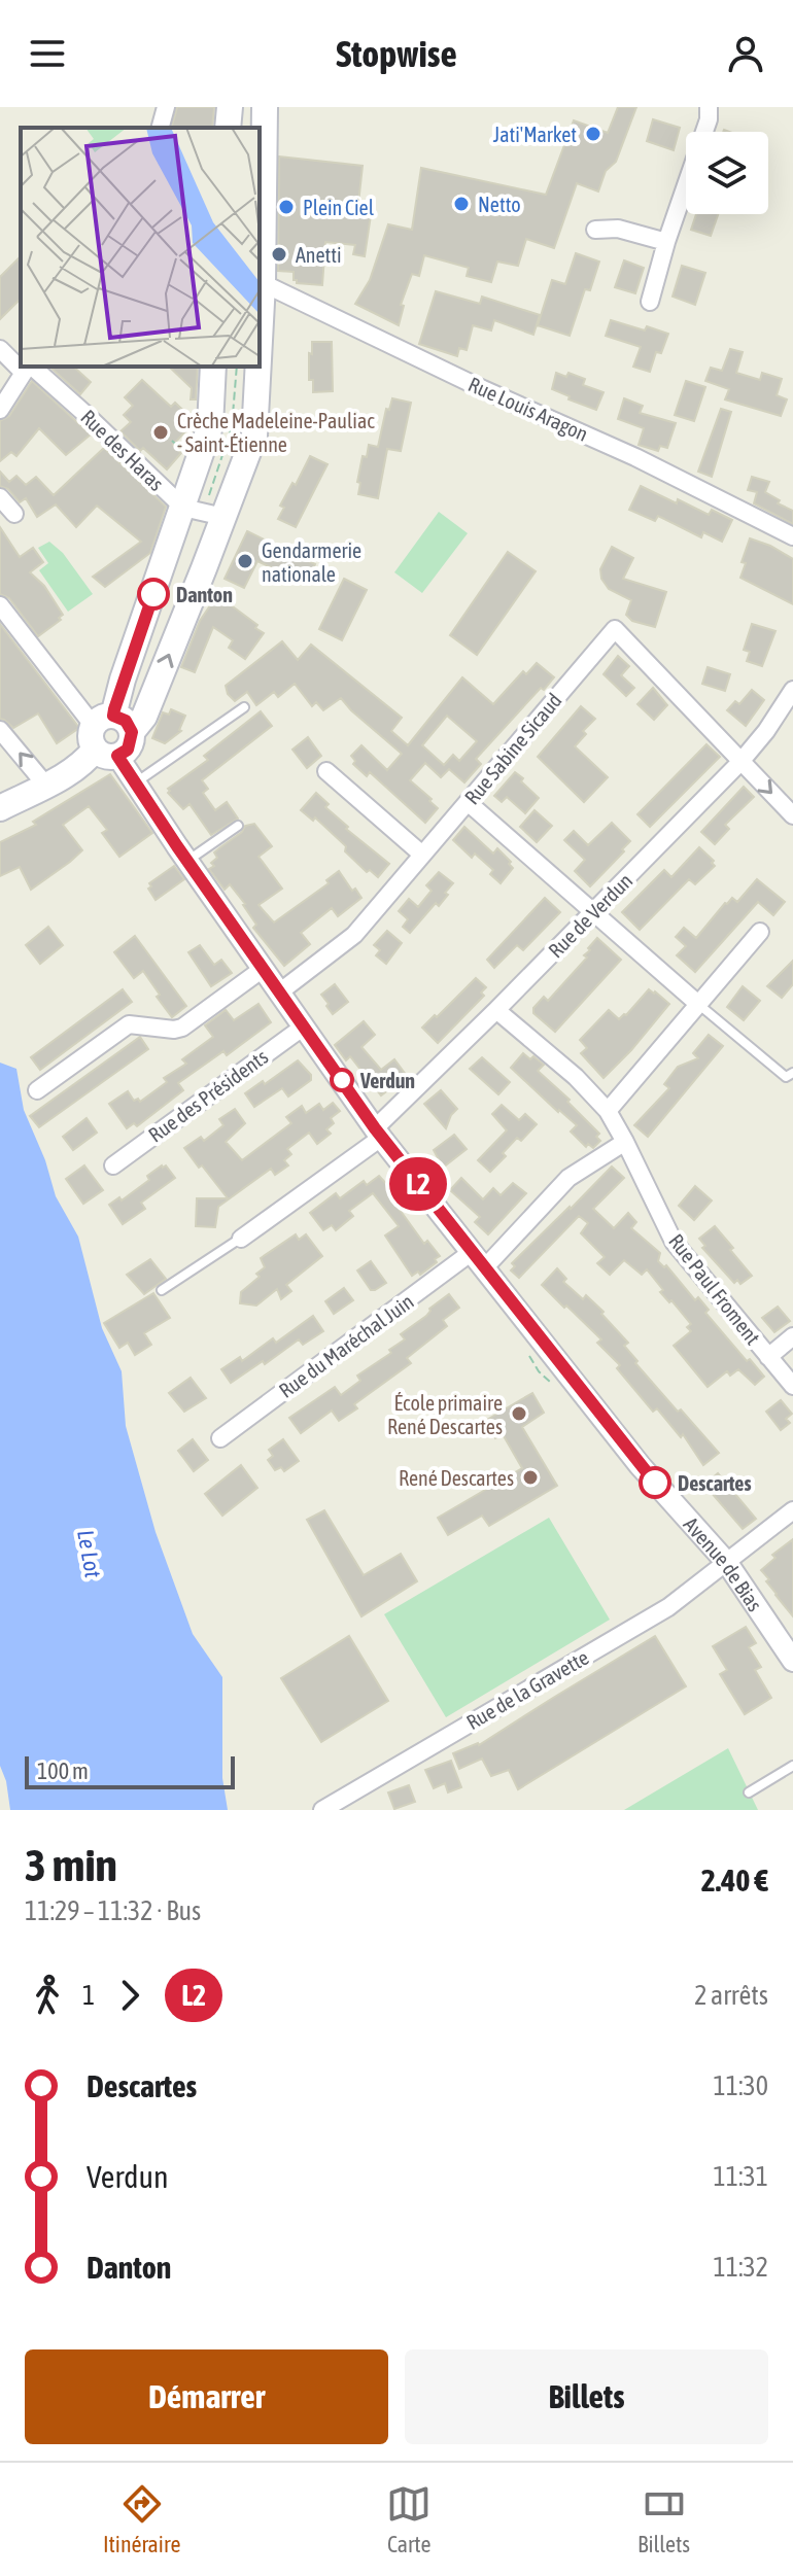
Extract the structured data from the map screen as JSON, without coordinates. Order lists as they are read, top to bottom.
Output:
{
  "streets": {
    "street": [
      "Rue Louis Aragon",
      "Rue des Haras",
      "Rue Sabine Sicaud",
      "Rue de Verdun",
      "Rue des Présidents",
      "Rue Paul Froment",
      "Rue du Maréchal Juin",
      "Avenue de Bias",
      "Rue de la Gravette"
    ]
  },
  "crossings": [
    ["Rue Sabine Sicaud", "Rue de Verdun"],
    ["Rue Sabine Sicaud", "Avenue de Bias"],
    ["Rue de Verdun", "Avenue de Bias"],
    ["Rue des Présidents", "Avenue de Bias"],
    ["Rue Paul Froment", "Rue du Maréchal Juin"],
    ["Rue du Maréchal Juin", "Avenue de Bias"],
    ["Avenue de Bias", "Rue de la Gravette"]
  ],
  "water": ["Le Lot"],
  "places": [
    "Jati'Market",
    "Netto",
    "Plein Ciel",
    "Anetti",
    "Crèche Madeleine-Pauliac - Saint-Étienne",
    "Gendarmerie nationale",
    "Danton",
    "Verdun",
    "École primaire René Descartes",
    "René Descartes",
    "Descartes"
  ],
  "lines": ["bus line L2"],
  "scale_bar": "100 m",
  "page": {
    "header": "Stopwise",
    "on_map": "L2",
    "scale": "100 m",
    "heading": ["3 min", "11:29 – 11:32 · Bus", "2.40 €"],
    "legs": ["1", "L2", "2 arrêts"],
    "list": [
      {
        "name": "Descartes",
        "value": "11:30"
      },
      {
        "name": "Verdun",
        "value": "11:31"
      },
      {
        "name": "Danton",
        "value": "11:32"
      }
    ],
    "buttons": ["Démarrer", "Billets"],
    "tabs": ["Itinéraire", "Carte", "Billets"]
  }
}
